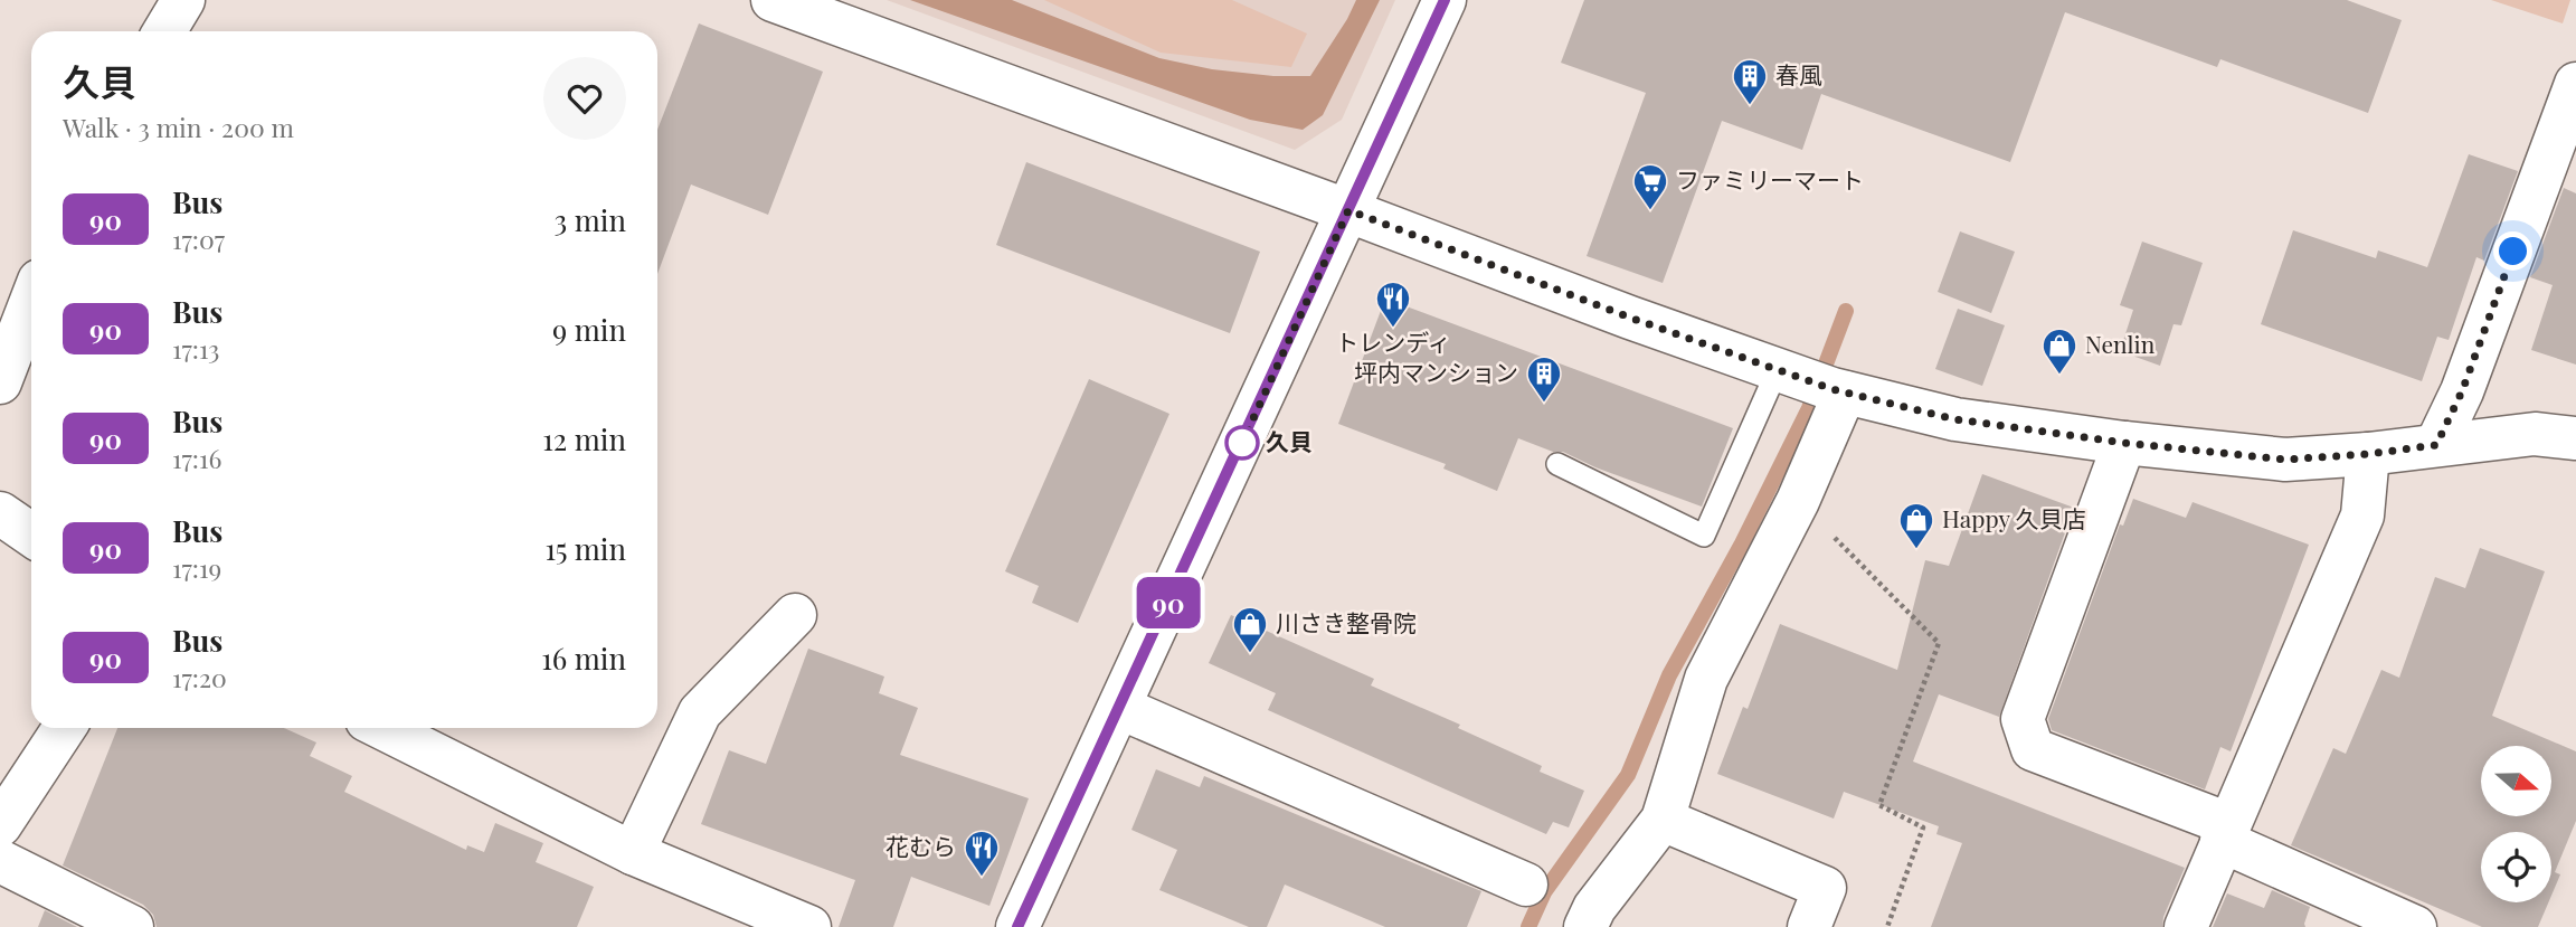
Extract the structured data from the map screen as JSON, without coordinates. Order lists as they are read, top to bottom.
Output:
{
  "places": {
    "building": ["春風", "坪内マンション"],
    "supermarket": ["ファミリーマート"],
    "restaurant": ["トレンディ", "花むら"],
    "shop": ["Nenlin", "Happy 久貝店", "川さき整骨院"],
    "other": ["久貝"]
  },
  "lines": ["bus line 90"],
  "north": "right",
  "page": {
    "on_map": "90",
    "heading": ["久貝", "Walk · 3 min · 200 m"],
    "list": [
      {
        "mark": "90",
        "name": "Bus",
        "note": "17:07",
        "value": "3 min"
      },
      {
        "mark": "90",
        "name": "Bus",
        "note": "17:13",
        "value": "9 min"
      },
      {
        "mark": "90",
        "name": "Bus",
        "note": "17:16",
        "value": "12 min"
      },
      {
        "mark": "90",
        "name": "Bus",
        "note": "17:19",
        "value": "15 min"
      },
      {
        "mark": "90",
        "name": "Bus",
        "note": "17:20",
        "value": "16 min"
      }
    ]
  }
}
